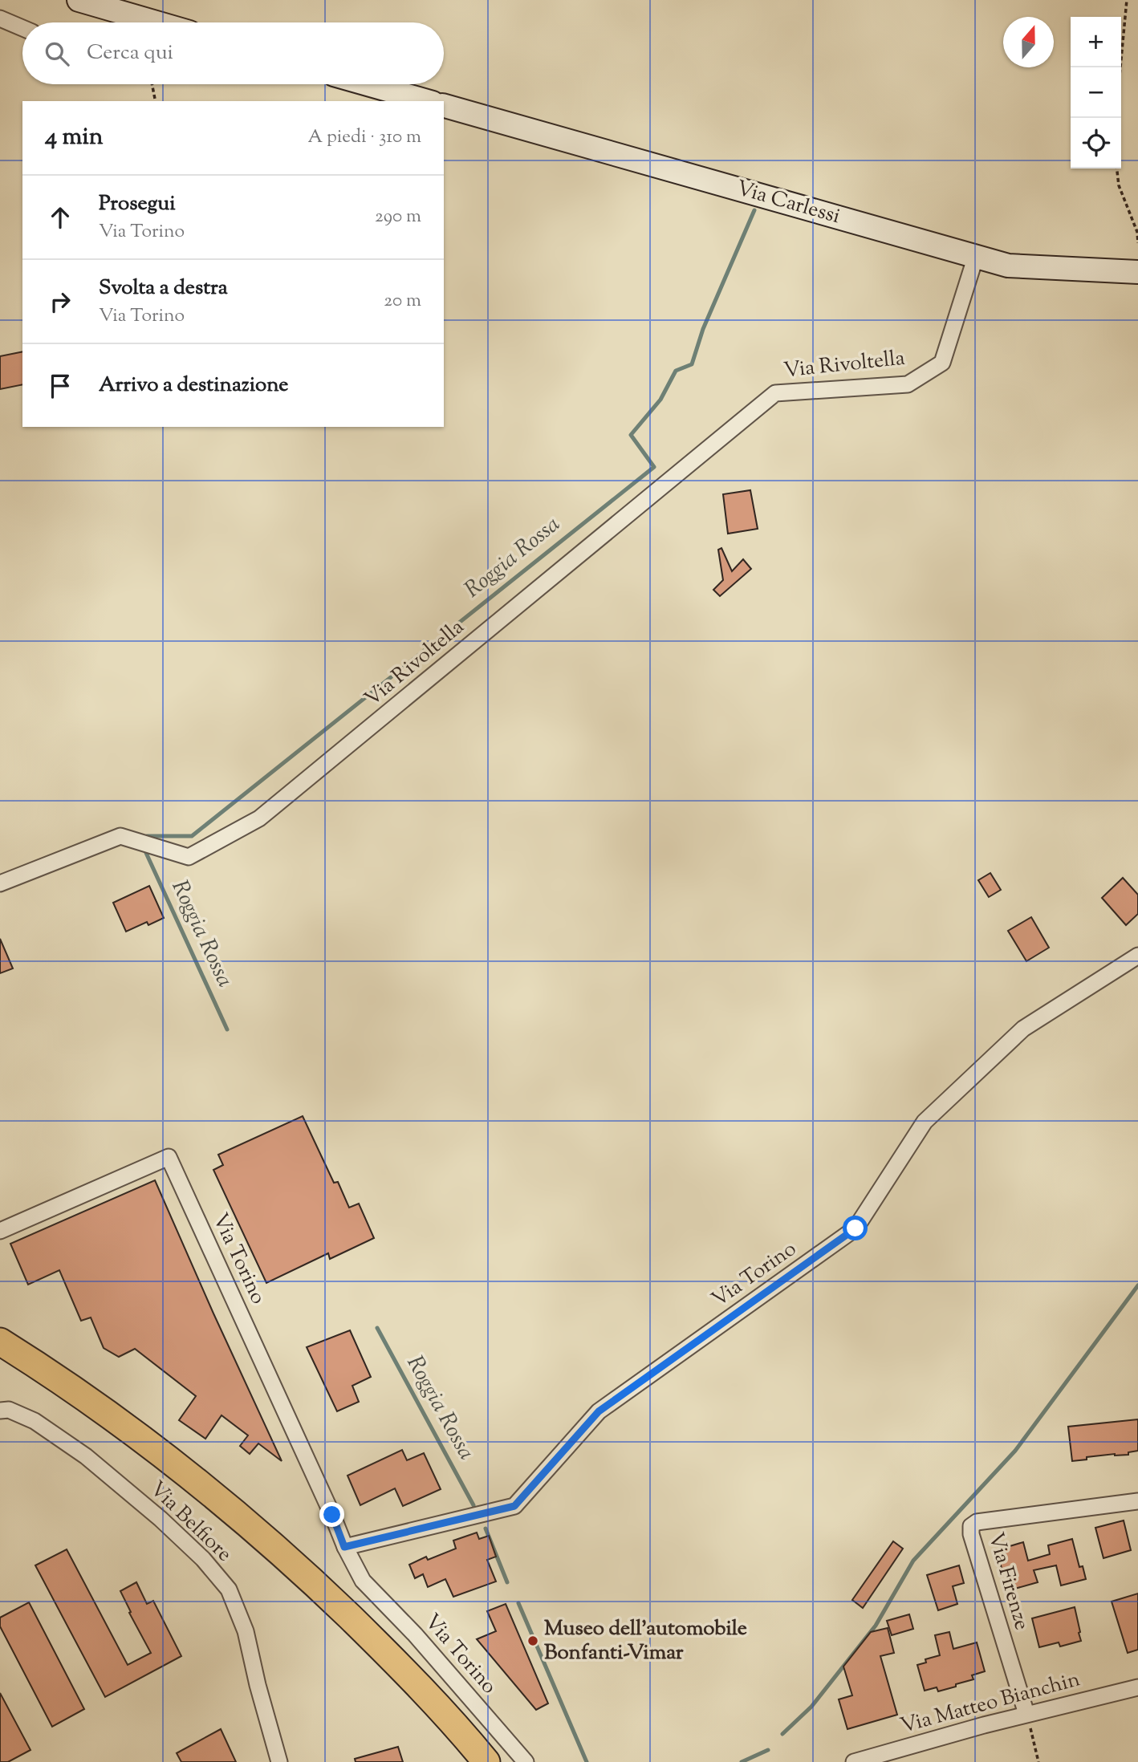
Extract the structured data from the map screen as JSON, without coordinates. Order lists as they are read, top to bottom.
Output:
{
  "streets": {
    "main road": ["Via Carlessi"],
    "street": [
      "Via Rivoltella",
      "Via Torino",
      "Via Belfiore",
      "Via Firenze",
      "Via Matteo Bianchin"
    ]
  },
  "crossings": [
    ["Via Carlessi", "Via Rivoltella"],
    ["Via Firenze", "Via Matteo Bianchin"]
  ],
  "water": ["Roggia Rossa"],
  "places": ["Museo dell'automobile Bonfanti-Vimar"],
  "north": "top",
  "page": {
    "map_buttons": ["+", "−"],
    "search": "Cerca qui",
    "heading": ["4 min", "A piedi · 310 m"],
    "list": [
      ["Prosegui", "Via Torino", "290 m"],
      ["Svolta a destra", "Via Torino", "20 m"],
      "Arrivo a destinazione"
    ]
  }
}
